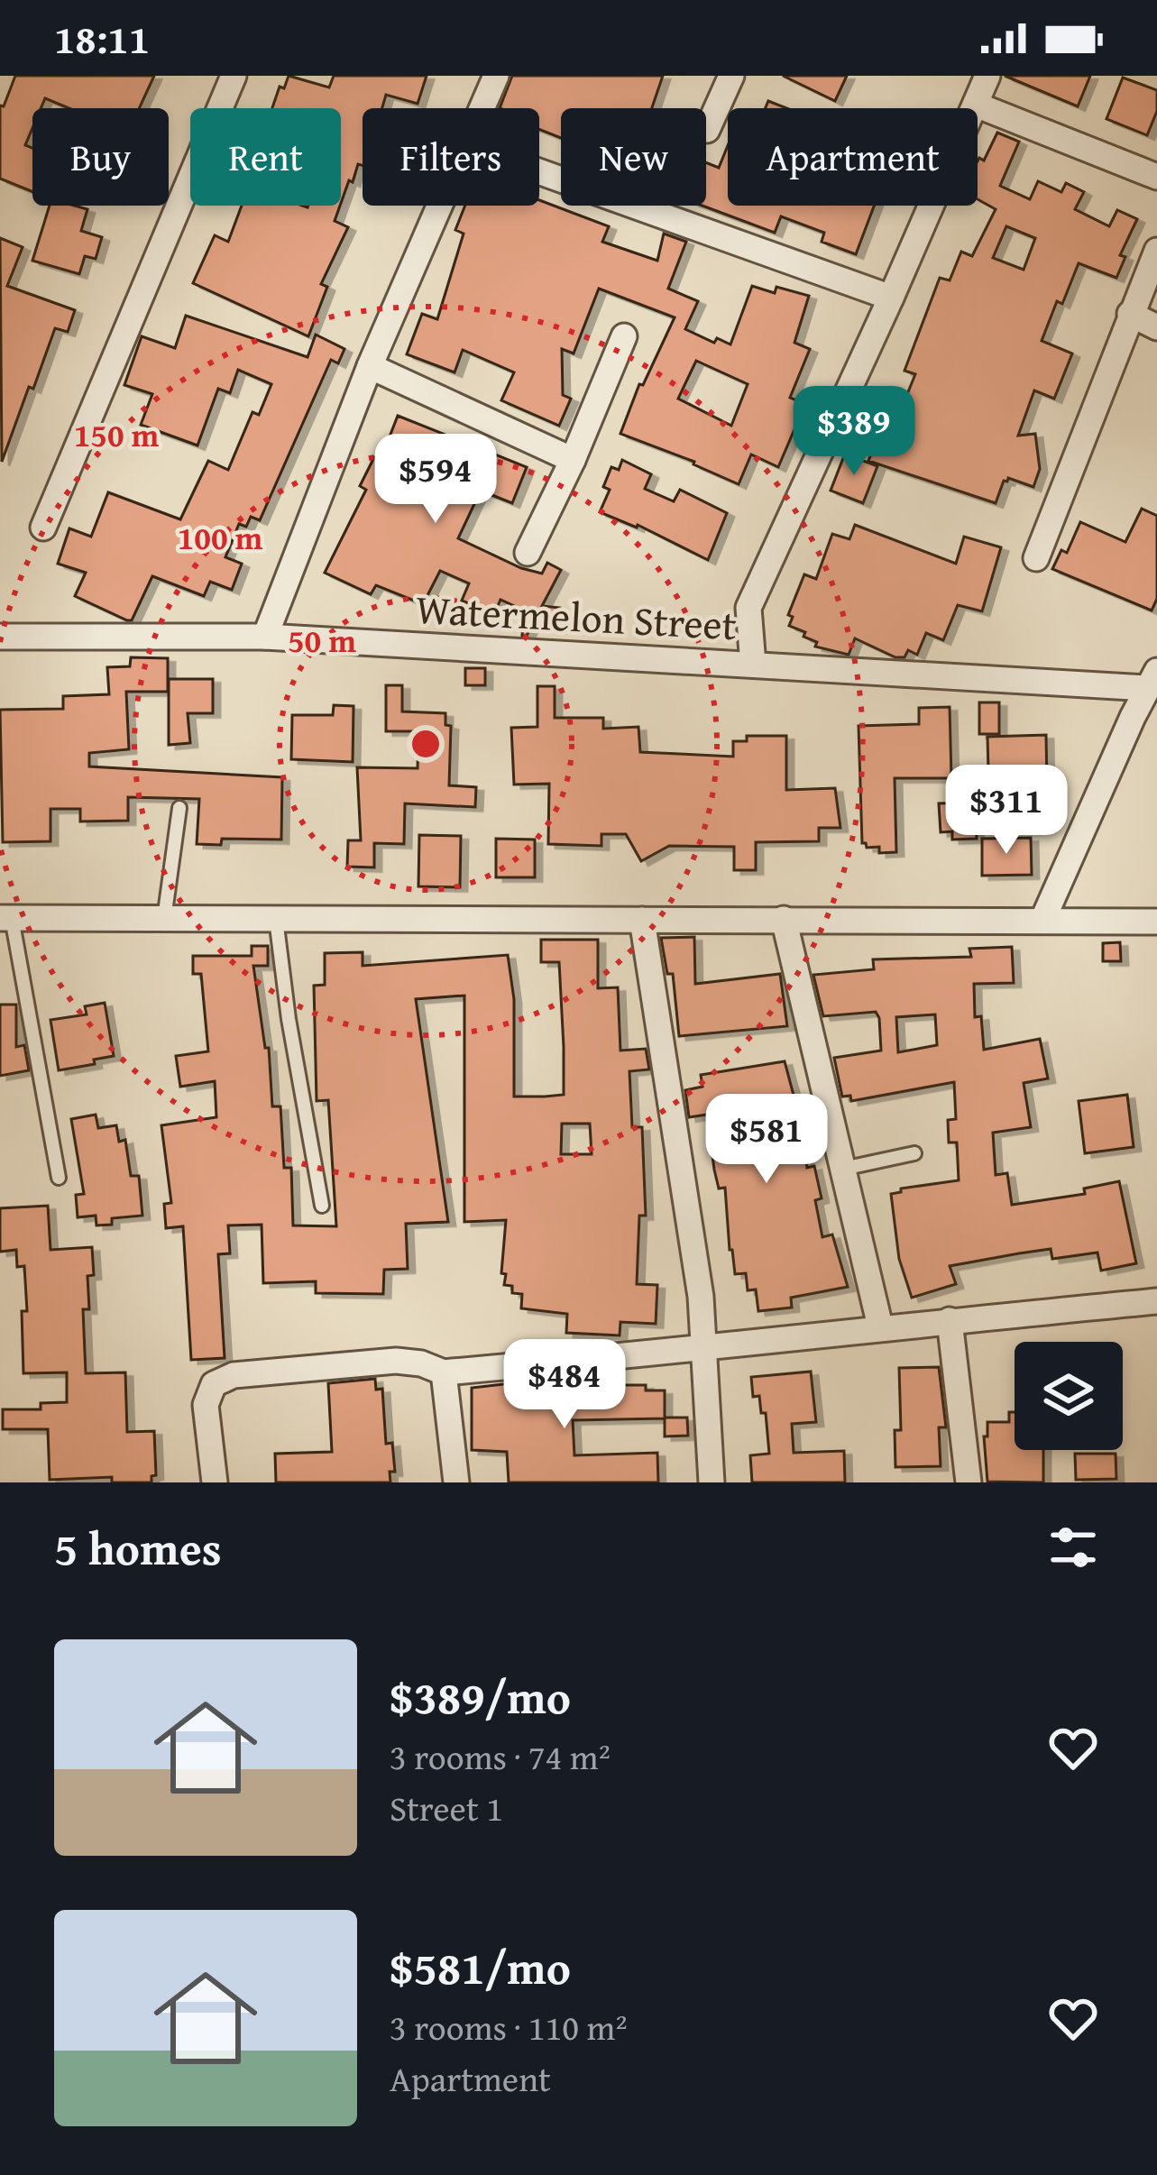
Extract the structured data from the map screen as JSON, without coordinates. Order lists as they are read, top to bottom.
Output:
{
  "streets": {
    "street": ["Watermelon Street"]
  },
  "page": {
    "status": "18:11",
    "chip": [
      "Buy",
      "Rent",
      "Filters",
      "New",
      "Apartment"
    ],
    "price": [
      "$389",
      "$594",
      "$311",
      "$581",
      "$484"
    ],
    "heading": "5 homes",
    "list": [
      {
        "name": "$389/mo",
        "note": "3 rooms · 74 m² · Street 1"
      },
      {
        "name": "$581/mo",
        "note": "3 rooms · 110 m² · Apartment"
      }
    ]
  },
  "rings": ["150 m", "100 m", "50 m"]
}
